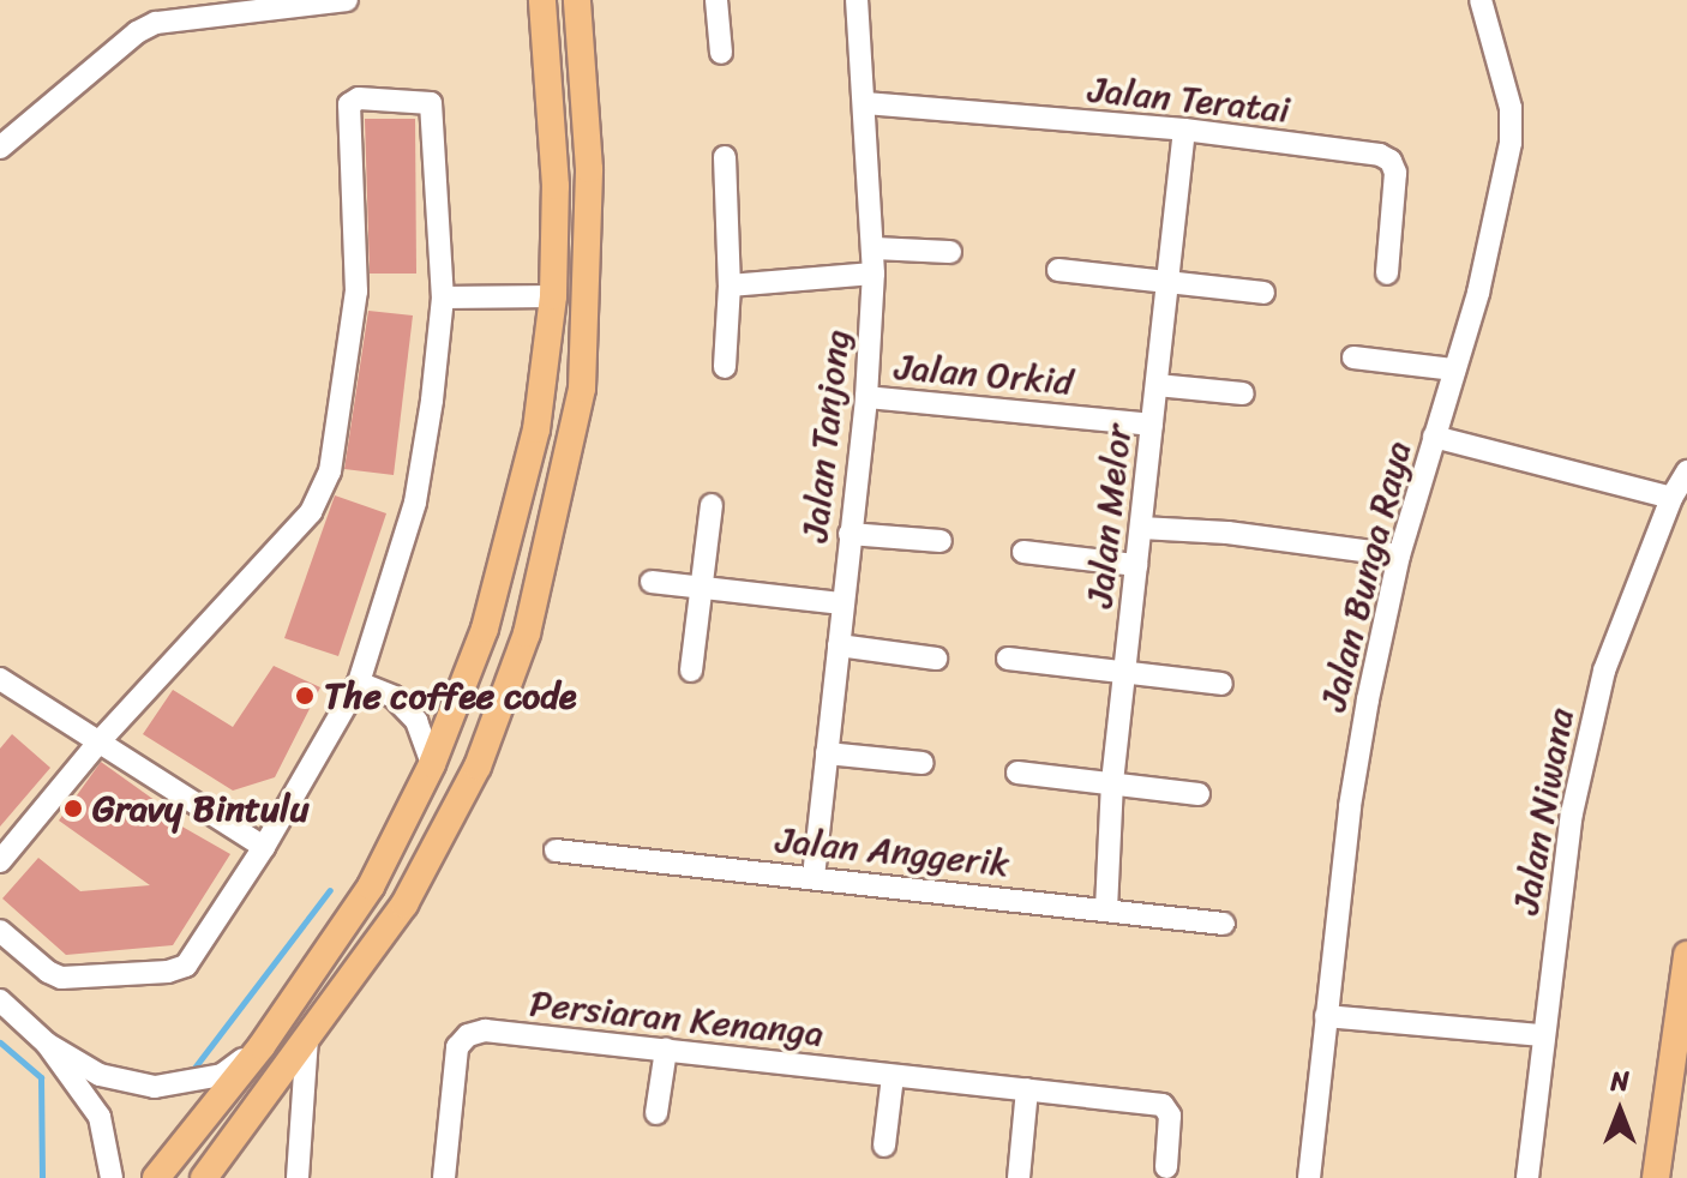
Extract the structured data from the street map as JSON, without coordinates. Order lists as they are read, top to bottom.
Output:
{
  "streets": {
    "street": [
      "Jalan Teratai",
      "Jalan Orkid",
      "Jalan Tanjong",
      "Jalan Melor",
      "Jalan Bunga Raya",
      "Jalan Niwana",
      "Jalan Anggerik",
      "Persiaran Kenanga"
    ]
  },
  "crossings": [
    ["Jalan Teratai", "Jalan Tanjong"],
    ["Jalan Teratai", "Jalan Melor"],
    ["Jalan Orkid", "Jalan Tanjong"],
    ["Jalan Orkid", "Jalan Melor"],
    ["Jalan Tanjong", "Jalan Anggerik"],
    ["Jalan Melor", "Jalan Anggerik"]
  ],
  "places": ["The coffee code", "Gravy Bintulu"],
  "north": "top"
}
